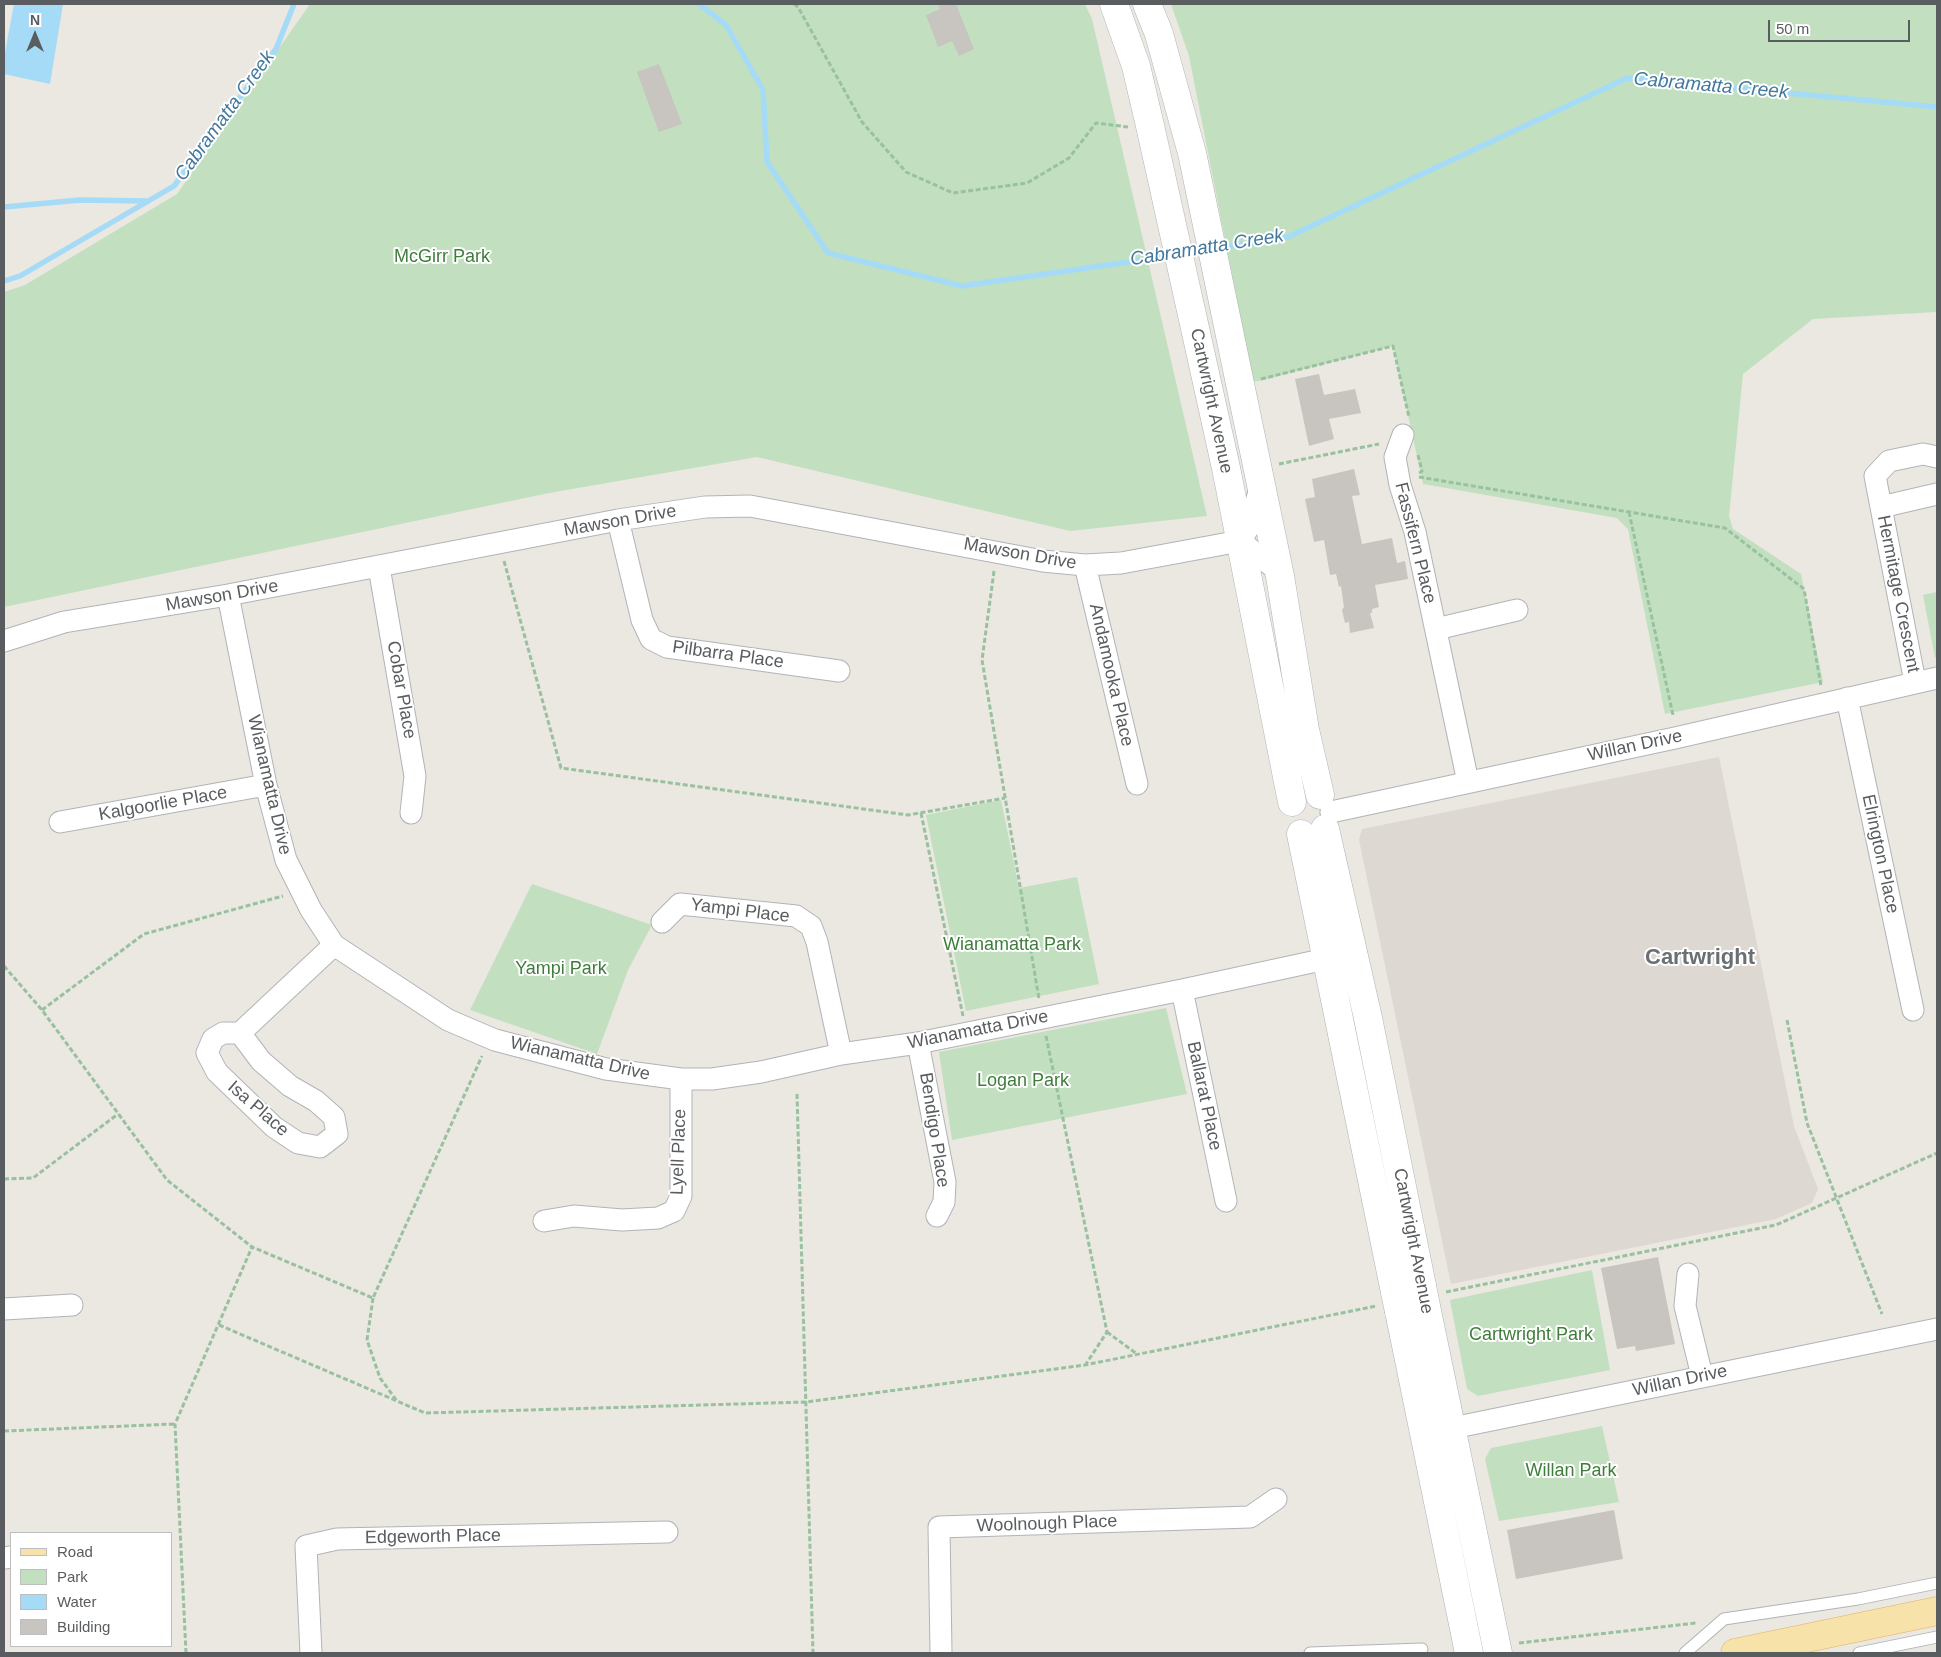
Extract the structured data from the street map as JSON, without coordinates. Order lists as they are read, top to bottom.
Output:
{
  "streets": {
    "street": [
      "Cartwright Avenue",
      "Mawson Drive",
      "Fassifern Place",
      "Hermitage Crescent",
      "Pilbarra Place",
      "Andamooka Place",
      "Cobar Place",
      "Willan Drive",
      "Wianamatta Drive",
      "Kalgoorlie Place",
      "Elrington Place",
      "Yampi Place",
      "Ballarat Place",
      "Isa Place",
      "Bendigo Place",
      "Lyell Place",
      "Woolnough Place",
      "Edgeworth Place"
    ]
  },
  "crossings": [
    ["Cartwright Avenue", "Mawson Drive"],
    ["Cartwright Avenue", "Willan Drive"],
    ["Cartwright Avenue", "Wianamatta Drive"],
    ["Mawson Drive", "Pilbarra Place"],
    ["Mawson Drive", "Andamooka Place"],
    ["Mawson Drive", "Cobar Place"],
    ["Mawson Drive", "Wianamatta Drive"],
    ["Fassifern Place", "Willan Drive"],
    ["Hermitage Crescent", "Willan Drive"],
    ["Willan Drive", "Elrington Place"],
    ["Wianamatta Drive", "Kalgoorlie Place"],
    ["Wianamatta Drive", "Yampi Place"],
    ["Wianamatta Drive", "Ballarat Place"],
    ["Wianamatta Drive", "Bendigo Place"],
    ["Wianamatta Drive", "Lyell Place"]
  ],
  "districts": ["Cartwright"],
  "water": ["Cabramatta Creek"],
  "parks": [
    "McGirr Park",
    "Wianamatta Park",
    "Yampi Park",
    "Logan Park",
    "Cartwright Park",
    "Willan Park"
  ],
  "legend": [
    "Road",
    "Park",
    "Water",
    "Building"
  ],
  "scale_bar": "50 m",
  "north": "top"
}
